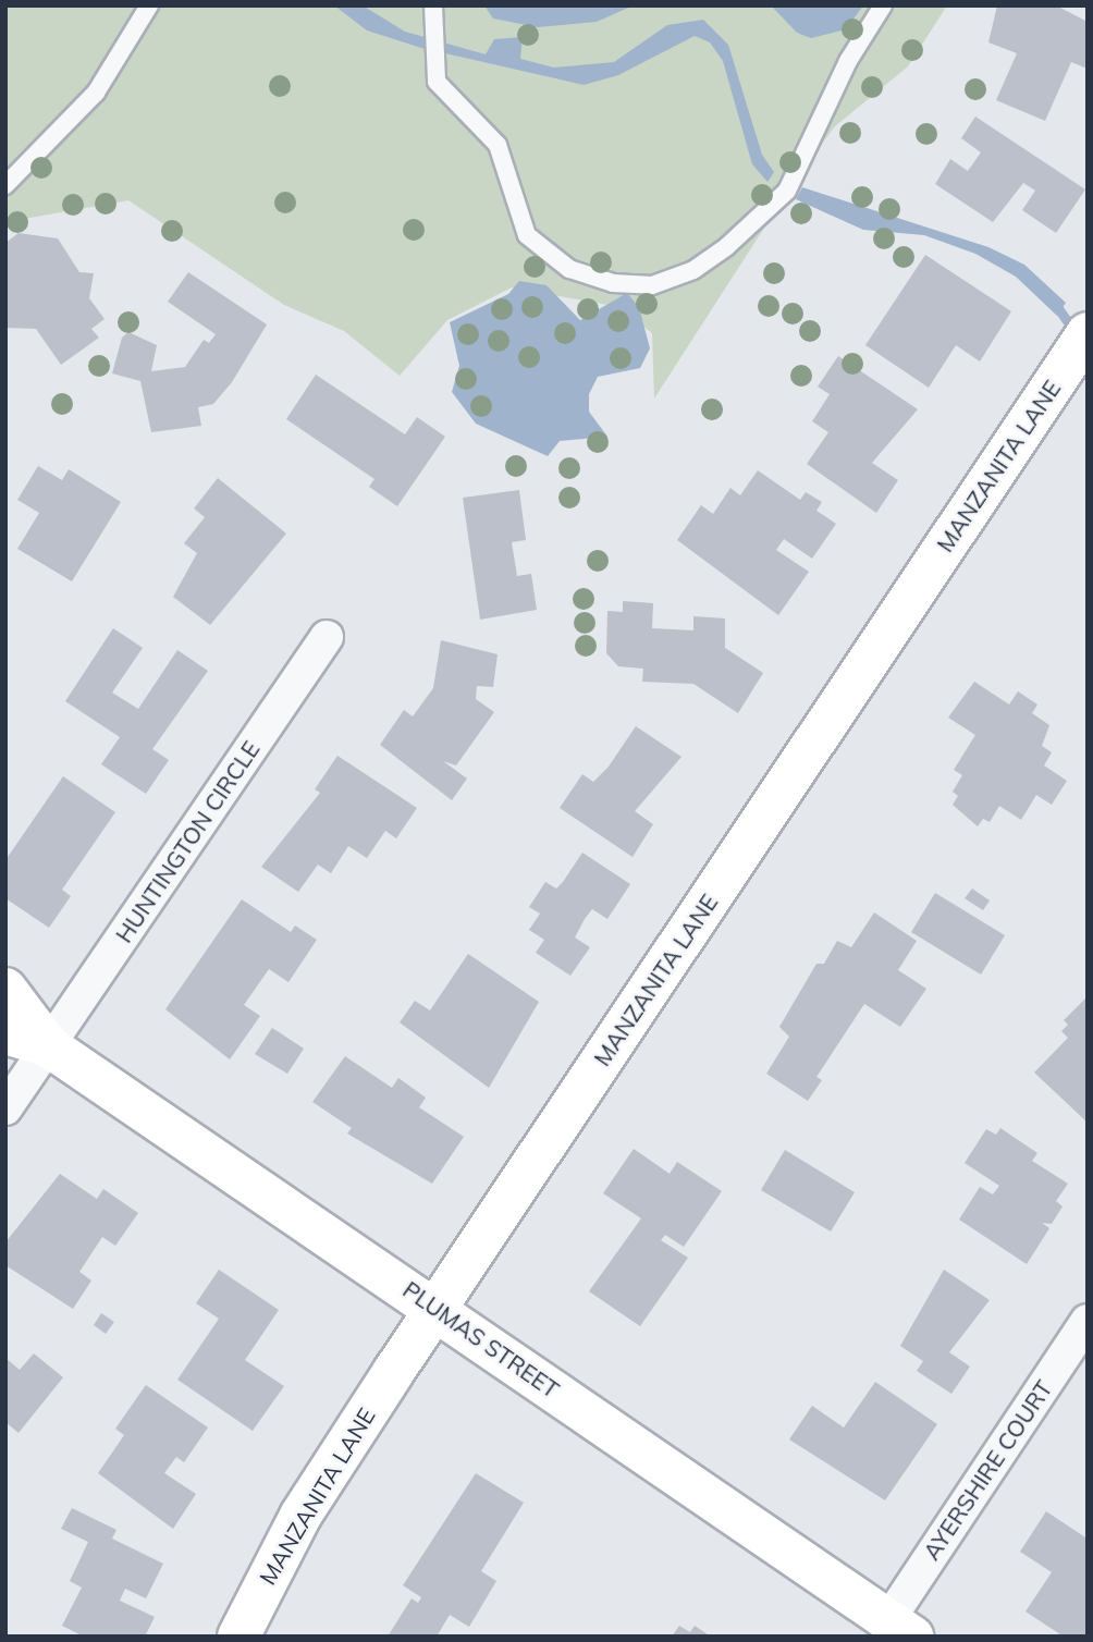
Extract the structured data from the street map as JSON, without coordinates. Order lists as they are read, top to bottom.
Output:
{
  "streets": {
    "street": [
      "MANZANITA LANE",
      "HUNTINGTON CIRCLE",
      "PLUMAS STREET",
      "AYERSHIRE COURT"
    ]
  },
  "crossings": [
    ["MANZANITA LANE", "PLUMAS STREET"],
    ["HUNTINGTON CIRCLE", "PLUMAS STREET"],
    ["PLUMAS STREET", "AYERSHIRE COURT"]
  ]
}
